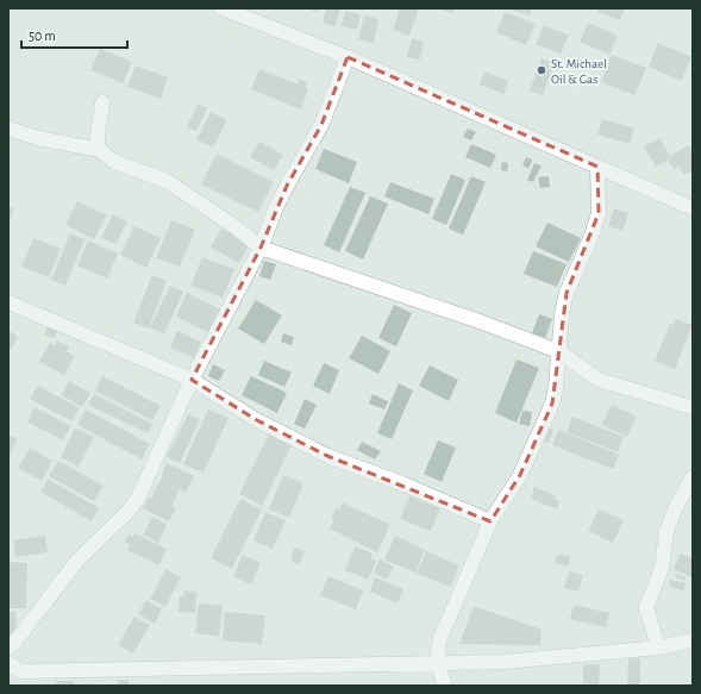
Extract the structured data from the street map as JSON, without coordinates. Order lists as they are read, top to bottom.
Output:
{
  "places": ["St. Michael Oil & Gas"],
  "scale_bar": "50 m"
}
